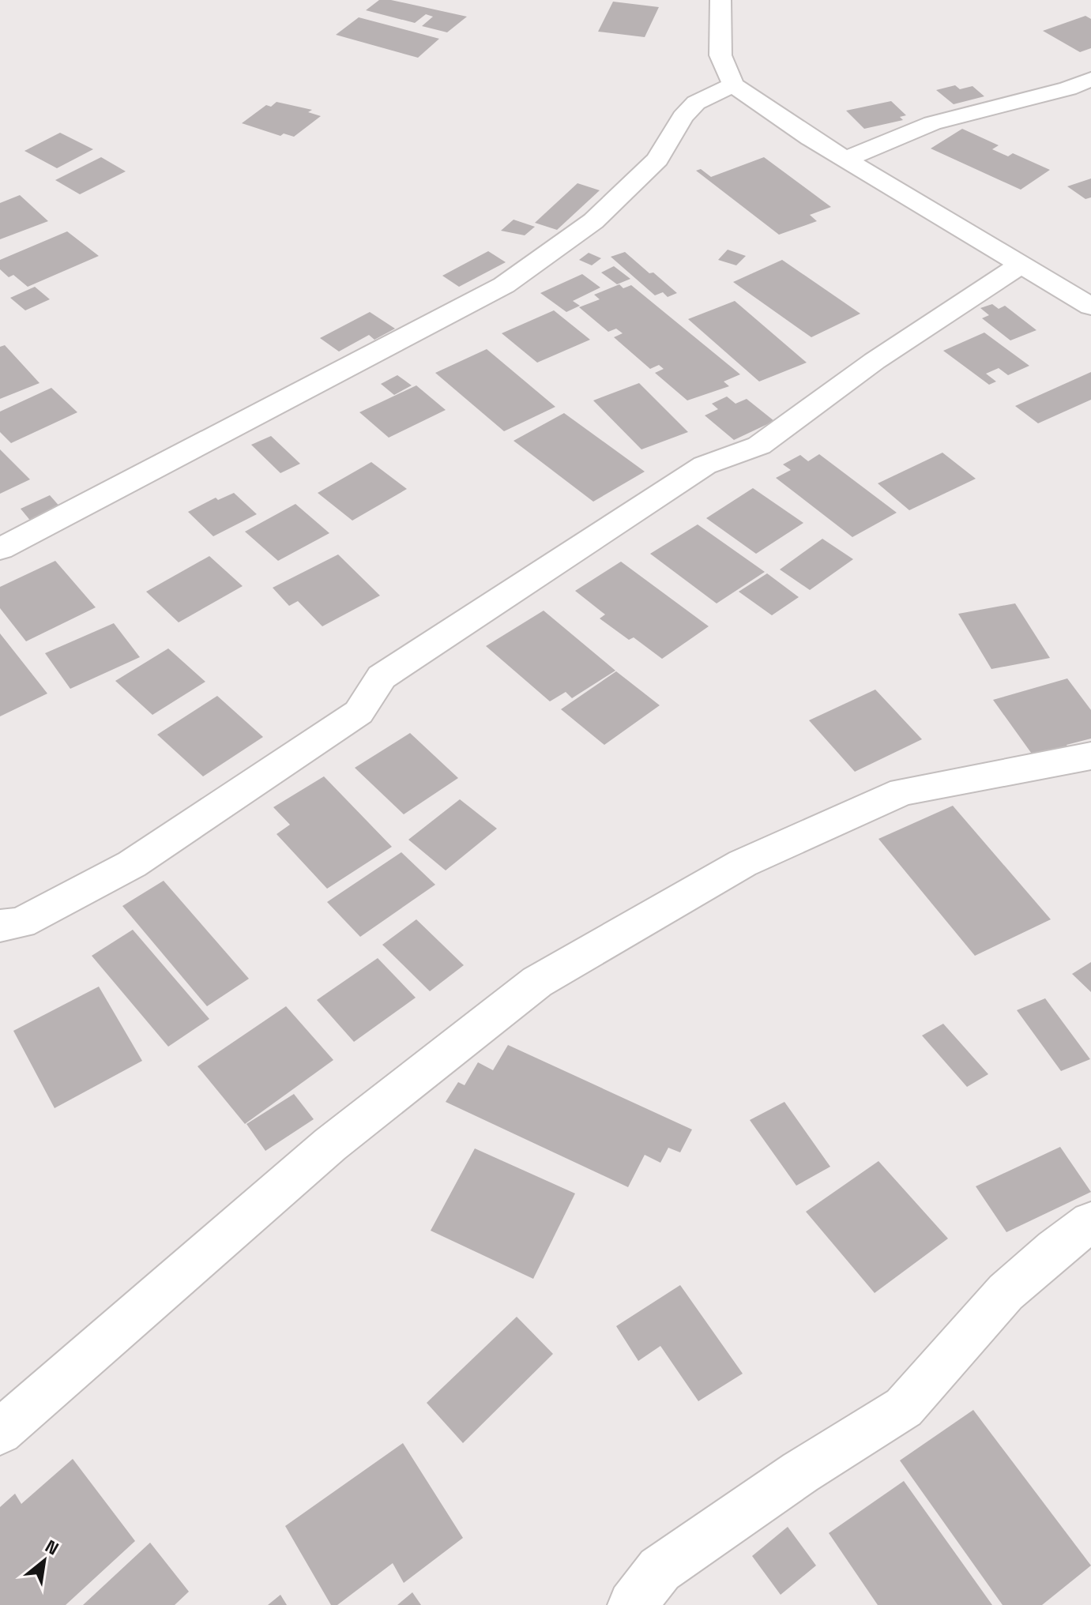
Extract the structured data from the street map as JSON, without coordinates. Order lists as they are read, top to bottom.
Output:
{
  "north": "top right"
}
